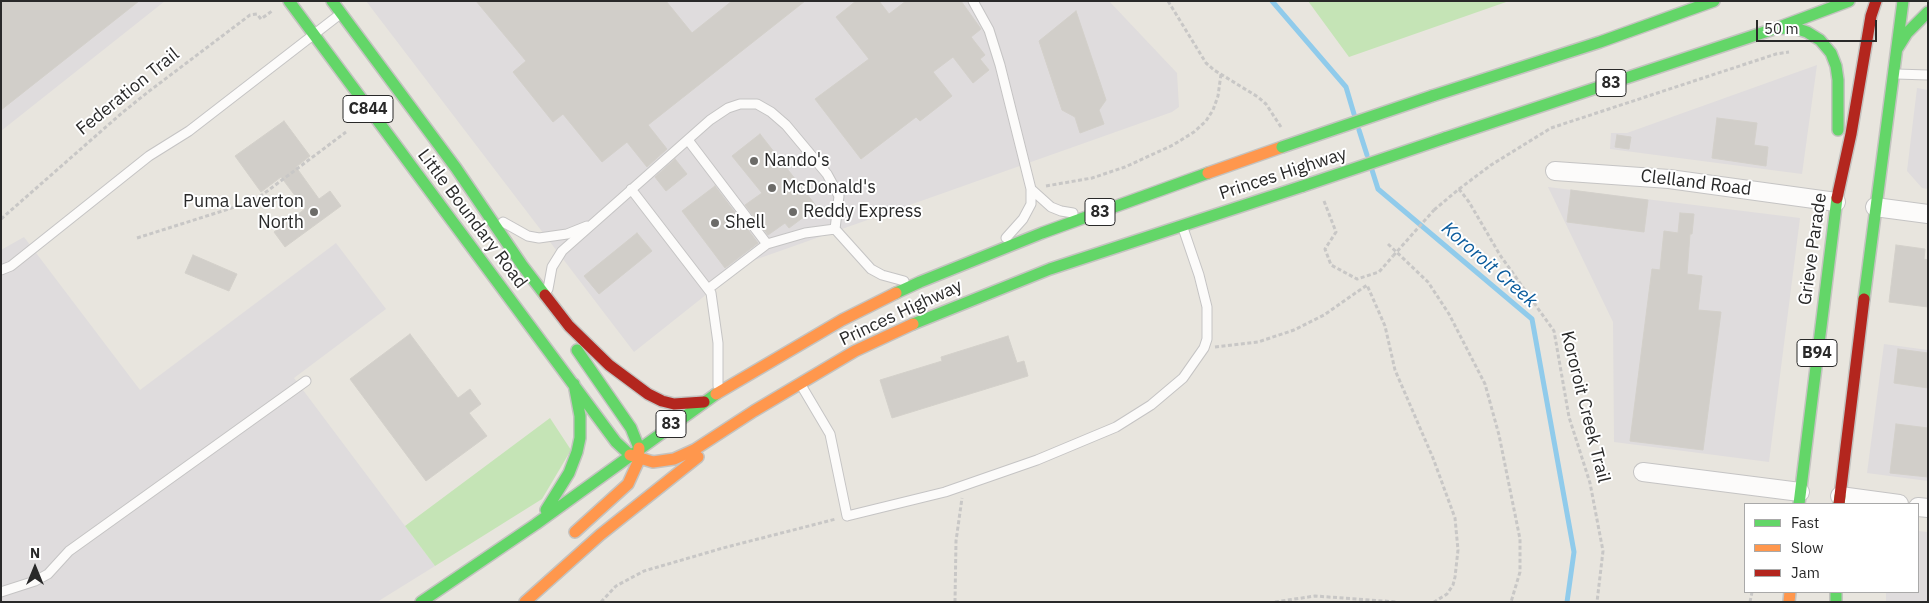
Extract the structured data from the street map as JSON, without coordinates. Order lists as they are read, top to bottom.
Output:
{
  "streets": {
    "main road": [
      "83",
      "C844",
      "Princes Highway",
      "Little Boundary Road",
      "Grieve Parade",
      "B94"
    ],
    "street": ["Clelland Road"],
    "path": ["Federation Trail", "Kororoit Creek Trail"]
  },
  "crossings": [
    ["Princes Highway", "Little Boundary Road"],
    ["Clelland Road", "Grieve Parade"]
  ],
  "water": ["Kororoit Creek"],
  "places": [
    "Nando's",
    "McDonald's",
    "Puma Laverton North",
    "Reddy Express",
    "Shell"
  ],
  "legend": ["Fast", "Slow", "Jam"],
  "scale_bar": "50 m",
  "north": "top"
}
